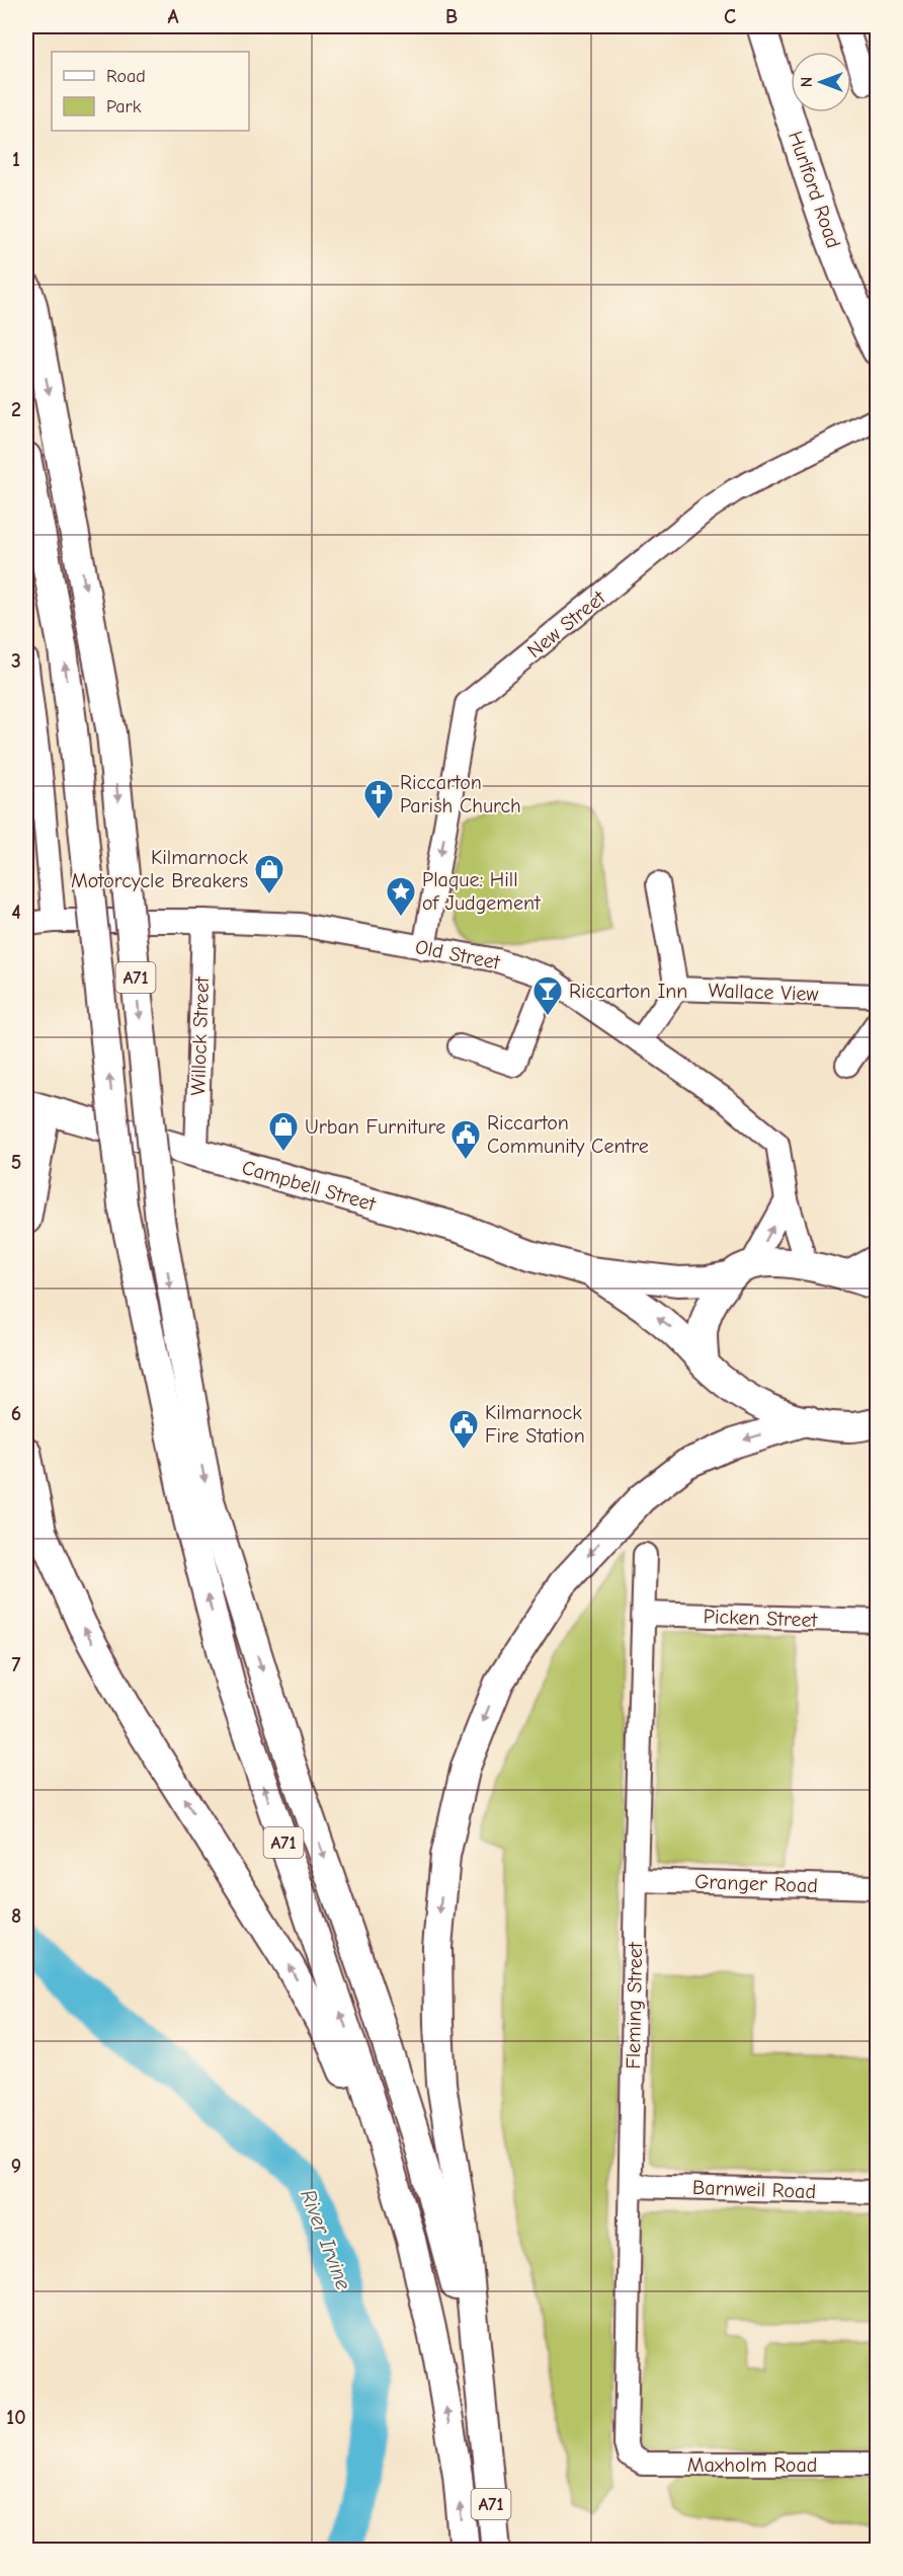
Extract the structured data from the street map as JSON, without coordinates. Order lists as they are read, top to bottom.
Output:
{
  "streets": {
    "main road": ["Hurlford Road", "A71", "Campbell Street"],
    "street": [
      "New Street",
      "Old Street",
      "Wallace View",
      "Willock Street",
      "Picken Street",
      "Granger Road",
      "Fleming Street",
      "Barnweil Road",
      "Maxholm Road"
    ]
  },
  "crossings": [
    ["New Street", "Old Street"],
    ["Old Street", "Willock Street"],
    ["Old Street", "Campbell Street"],
    ["Willock Street", "Campbell Street"],
    ["Picken Street", "Fleming Street"],
    ["Granger Road", "Fleming Street"],
    ["Fleming Street", "Barnweil Road"],
    ["Fleming Street", "Maxholm Road"]
  ],
  "one_way": ["New Street"],
  "water": ["River Irvine"],
  "places": {
    "church": ["Riccarton Parish Church"],
    "shop": ["Kilmarnock Motorcycle Breakers", "Urban Furniture"],
    "place": ["Plaque: Hill of Judgement"],
    "bar": ["Riccarton Inn"],
    "public building": ["Riccarton Community Centre", "Kilmarnock Fire Station"]
  },
  "legend": ["Road", "Park"],
  "north": "left",
  "grid": {
    "columns": ["A", "B", "C"],
    "rows": [
      "1",
      "2",
      "3",
      "4",
      "5",
      "6",
      "7",
      "8",
      "9",
      "10"
    ]
  }
}
